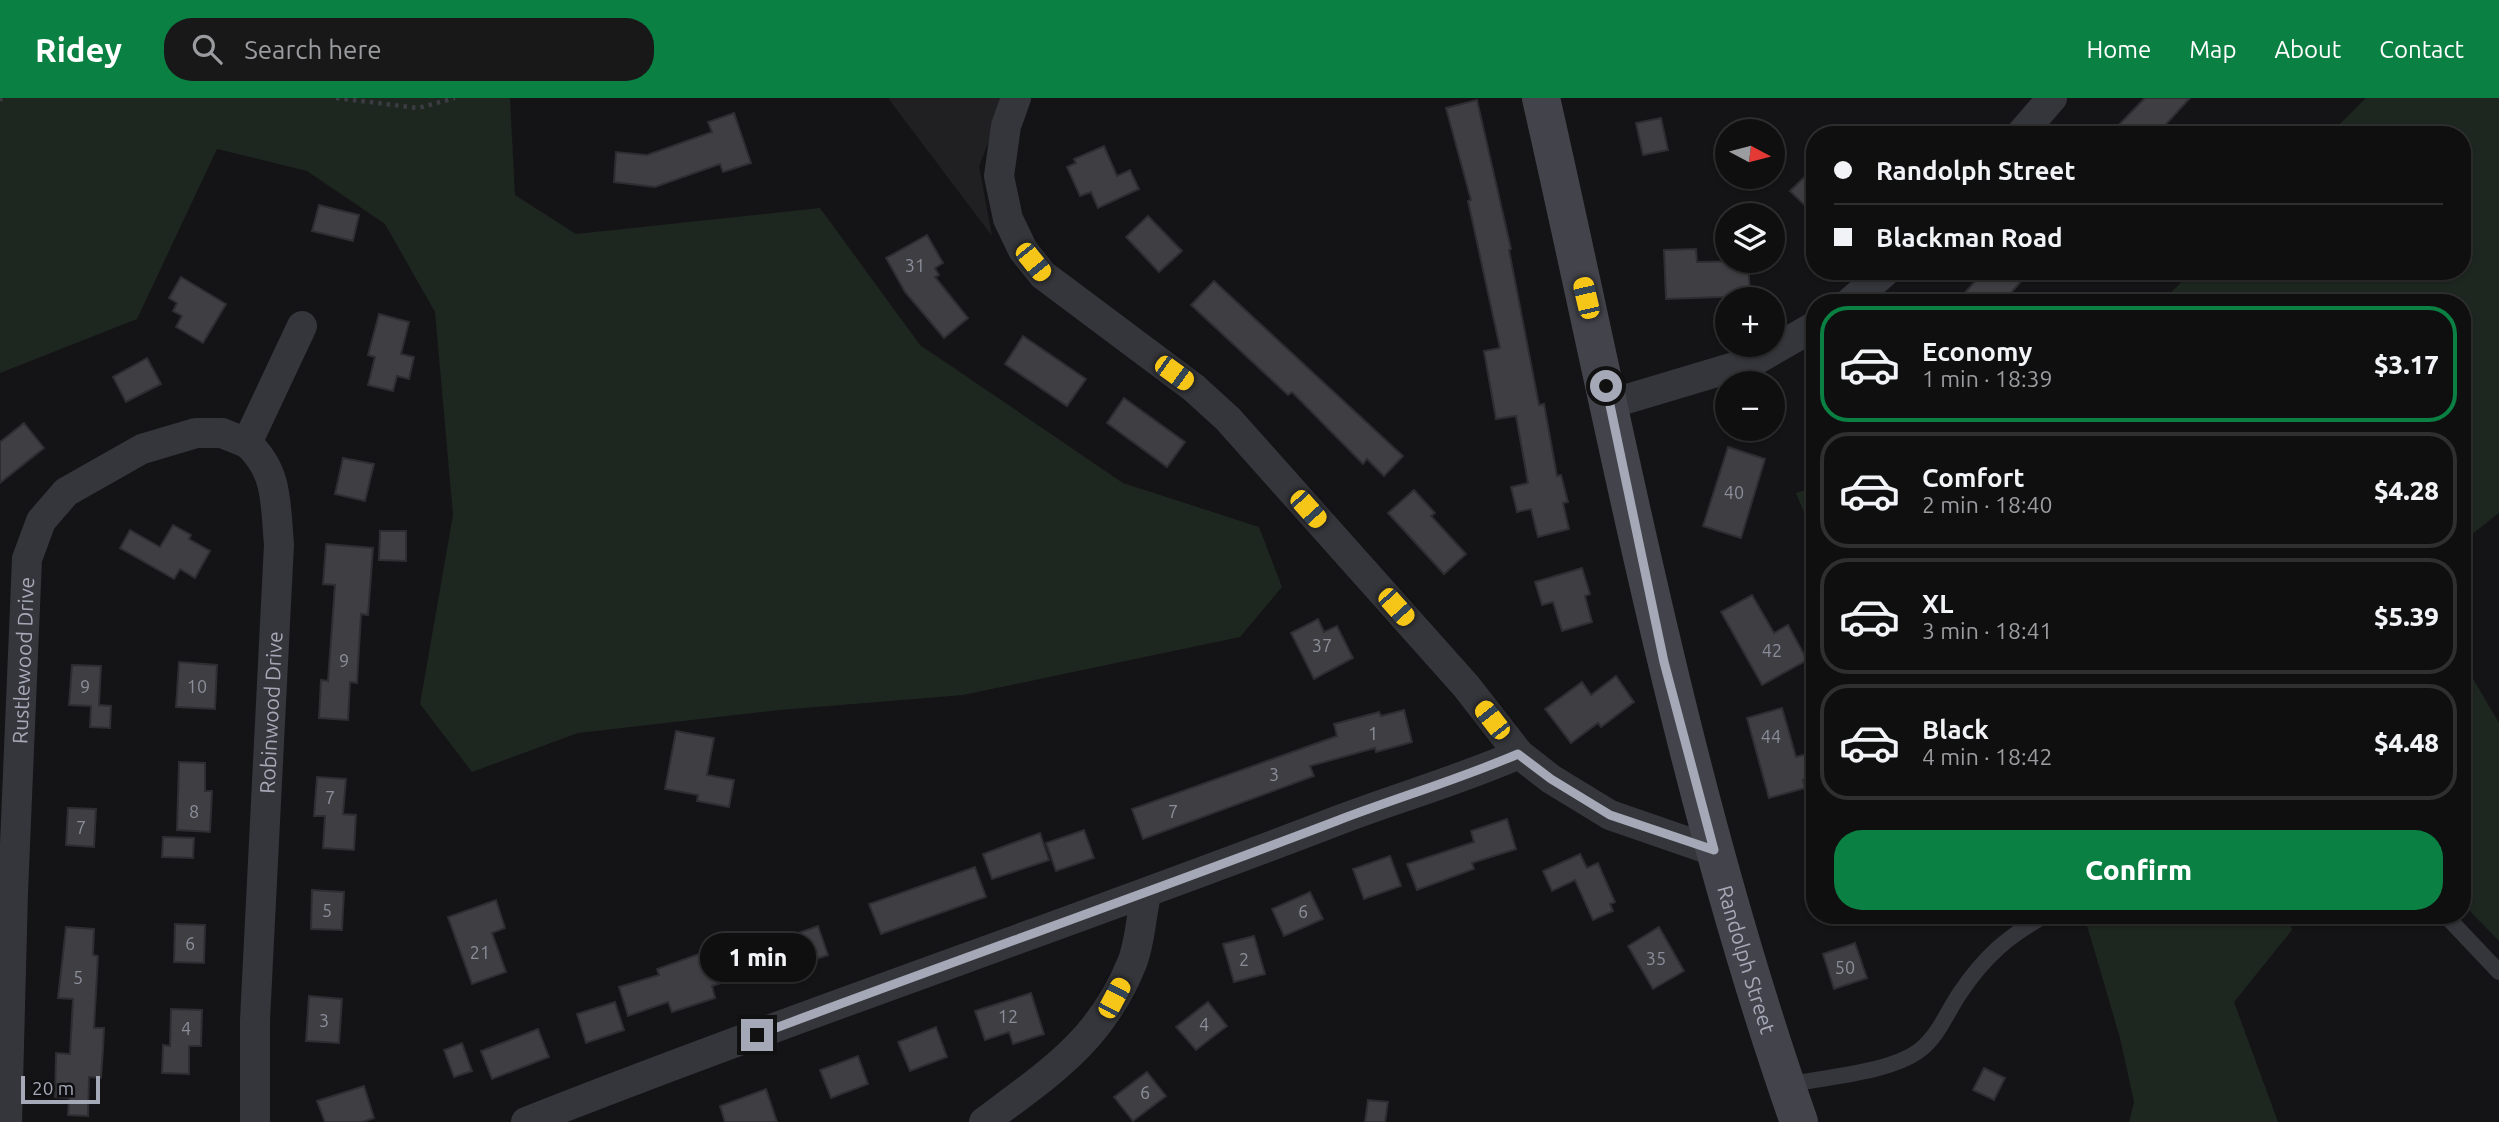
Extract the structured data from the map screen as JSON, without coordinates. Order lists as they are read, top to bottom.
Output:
{
  "streets": {
    "main road": ["Randolph Street"],
    "street": ["Rustlewood Drive", "Robinwood Drive"]
  },
  "crossings": [
    ["Rustlewood Drive", "Robinwood Drive"]
  ],
  "house_numbers": [
    "31",
    "40",
    "37",
    "42",
    "9",
    "9",
    "10",
    "1",
    "44",
    "3",
    "7",
    "8",
    "7",
    "7",
    "5",
    "6",
    "6",
    "21",
    "35",
    "2",
    "50",
    "5",
    "12",
    "3",
    "4",
    "4",
    "6"
  ],
  "scale_bar": "20 m",
  "north": "right",
  "page": {
    "header": "Ridey",
    "search": "Search here",
    "nav": [
      "Home",
      "Map",
      "About",
      "Contact"
    ],
    "map_buttons": ["+", "−"],
    "banner": ["Randolph Street", "Blackman Road"],
    "list": [
      {
        "name": "Economy",
        "note": "1 min · 18:39",
        "value": "$3.17"
      },
      {
        "name": "Comfort",
        "note": "2 min · 18:40",
        "value": "$4.28"
      },
      {
        "name": "XL",
        "note": "3 min · 18:41",
        "value": "$5.39"
      },
      {
        "name": "Black",
        "note": "4 min · 18:42",
        "value": "$4.48"
      }
    ],
    "buttons": "Confirm",
    "bubble": "1 min",
    "scale": "20 m"
  }
}
